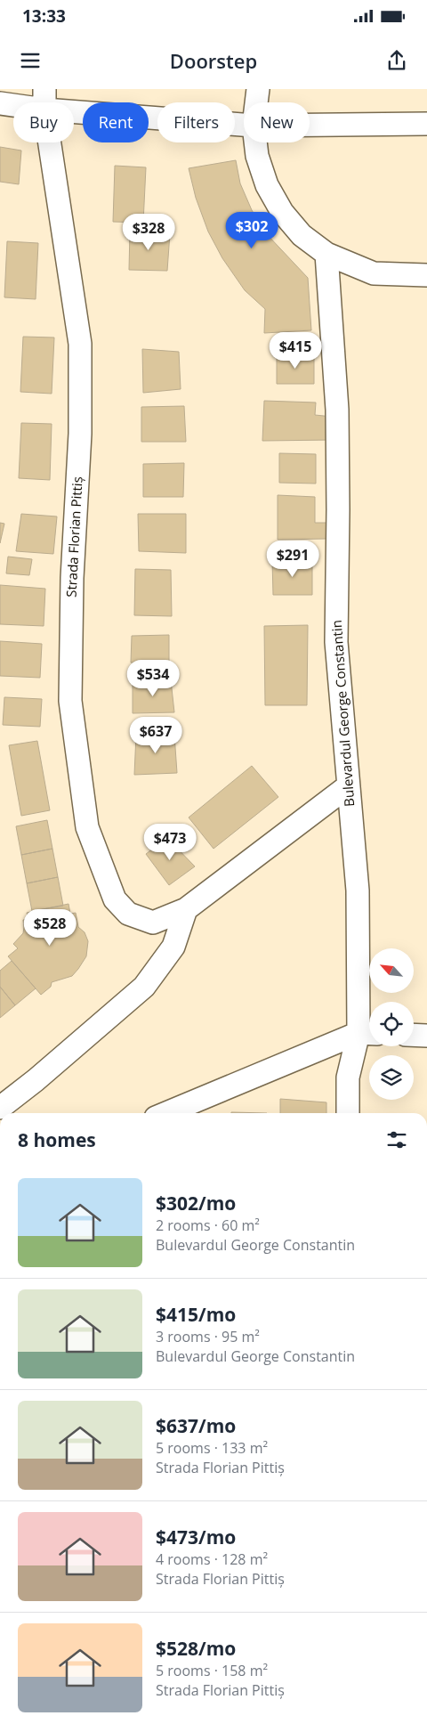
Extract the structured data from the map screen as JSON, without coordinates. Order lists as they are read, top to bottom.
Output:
{
  "streets": {
    "street": ["Strada Florian Pittiș", "Bulevardul George Constantin"]
  },
  "crossings": [
    ["Strada Florian Pittiș", "Bulevardul George Constantin"]
  ],
  "north": "top left",
  "page": {
    "status": "13:33",
    "header": "Doorstep",
    "chip": [
      "Buy",
      "Rent",
      "Filters",
      "New"
    ],
    "price": [
      "$302",
      "$328",
      "$415",
      "$291",
      "$534",
      "$637",
      "$473",
      "$528"
    ],
    "heading": "8 homes",
    "list": [
      {
        "name": "$302/mo",
        "note": "2 rooms · 60 m² · Bulevardul George Constantin"
      },
      {
        "name": "$415/mo",
        "note": "3 rooms · 95 m² · Bulevardul George Constantin"
      },
      {
        "name": "$637/mo",
        "note": "5 rooms · 133 m² · Strada Florian Pittiș"
      },
      {
        "name": "$473/mo",
        "note": "4 rooms · 128 m² · Strada Florian Pittiș"
      },
      {
        "name": "$528/mo",
        "note": "5 rooms · 158 m² · Strada Florian Pittiș"
      }
    ]
  }
}
